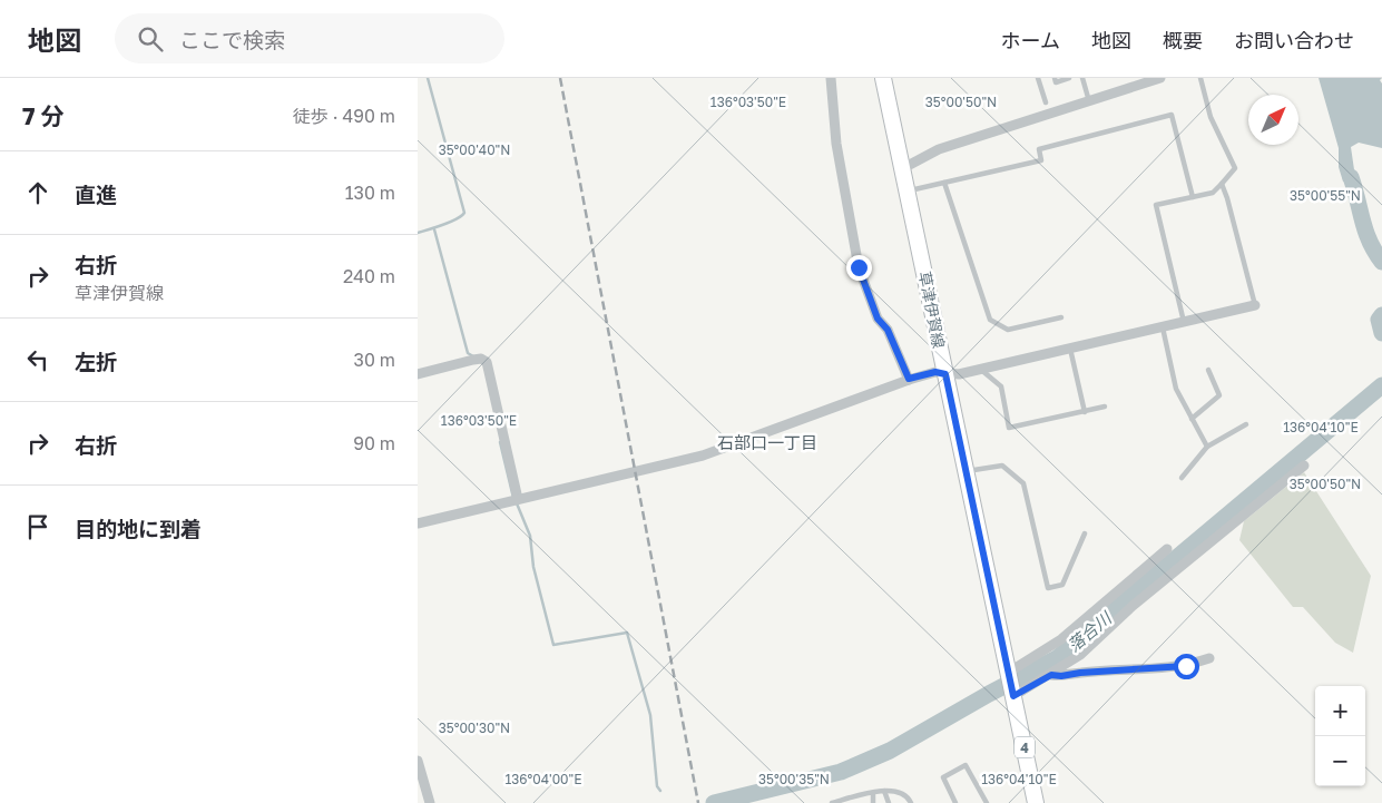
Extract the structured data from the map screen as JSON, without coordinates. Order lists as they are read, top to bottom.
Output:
{
  "streets": {
    "main road": ["草津伊賀線", "4"]
  },
  "districts": ["石部口一丁目"],
  "water": ["落合川"],
  "north": "top right",
  "page": {
    "header": "地図",
    "search": "ここで検索",
    "nav": [
      "ホーム",
      "地図",
      "概要",
      "お問い合わせ"
    ],
    "heading": ["7 分", "徒歩 · 490 m"],
    "list": [
      ["直進", "130 m"],
      ["右折", "草津伊賀線", "240 m"],
      ["左折", "30 m"],
      ["右折", "90 m"],
      "目的地に到着"
    ],
    "map_buttons": ["+", "−"]
  },
  "coordinates": [
    "35°00'50\"N",
    "136°03'50\"E",
    "35°00'40\"N",
    "35°00'55\"N",
    "136°04'10\"E",
    "35°00'30\"N",
    "136°04'00\"E",
    "35°00'35\"N"
  ]
}
